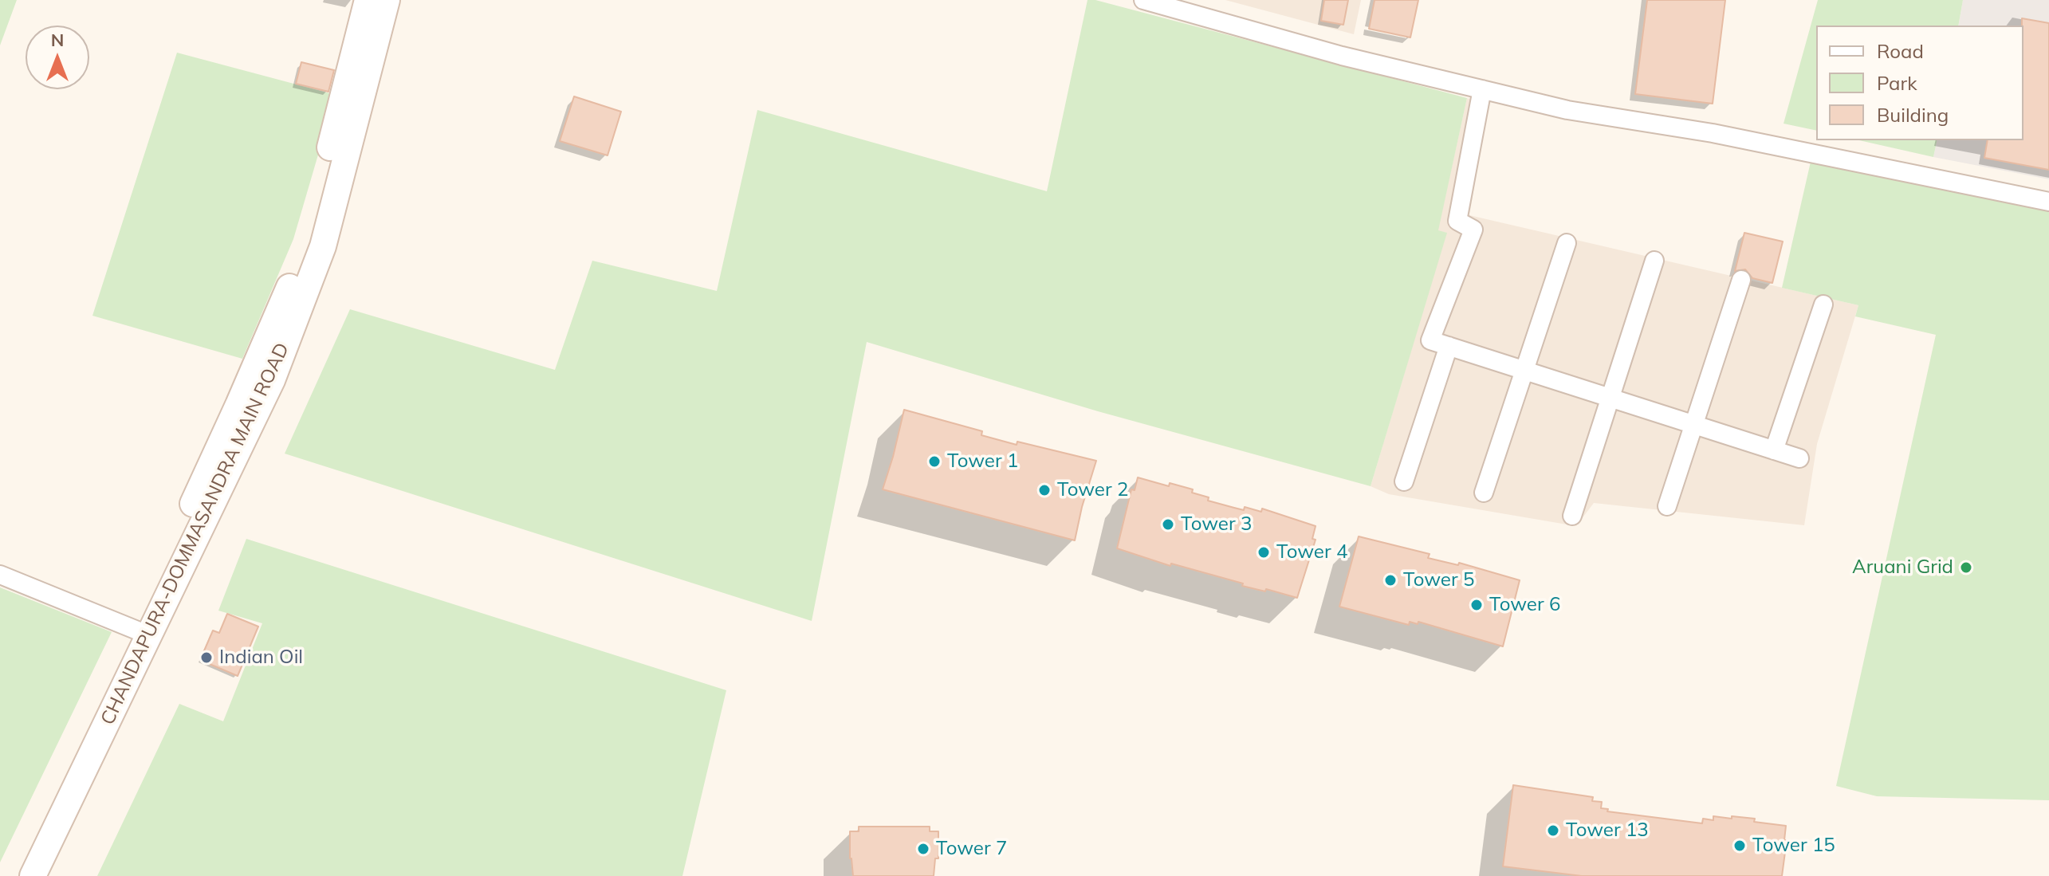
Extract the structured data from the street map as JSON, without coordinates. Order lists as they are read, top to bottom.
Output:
{
  "streets": {
    "main road": ["CHANDAPURA-DOMMASANDRA MAIN ROAD"]
  },
  "places": [
    "Tower 1",
    "Tower 2",
    "Tower 3",
    "Tower 4",
    "Aruani Grid",
    "Tower 5",
    "Tower 6",
    "Indian Oil",
    "Tower 13",
    "Tower 15",
    "Tower 7"
  ],
  "legend": ["Road", "Park", "Building"],
  "north": "top"
}
